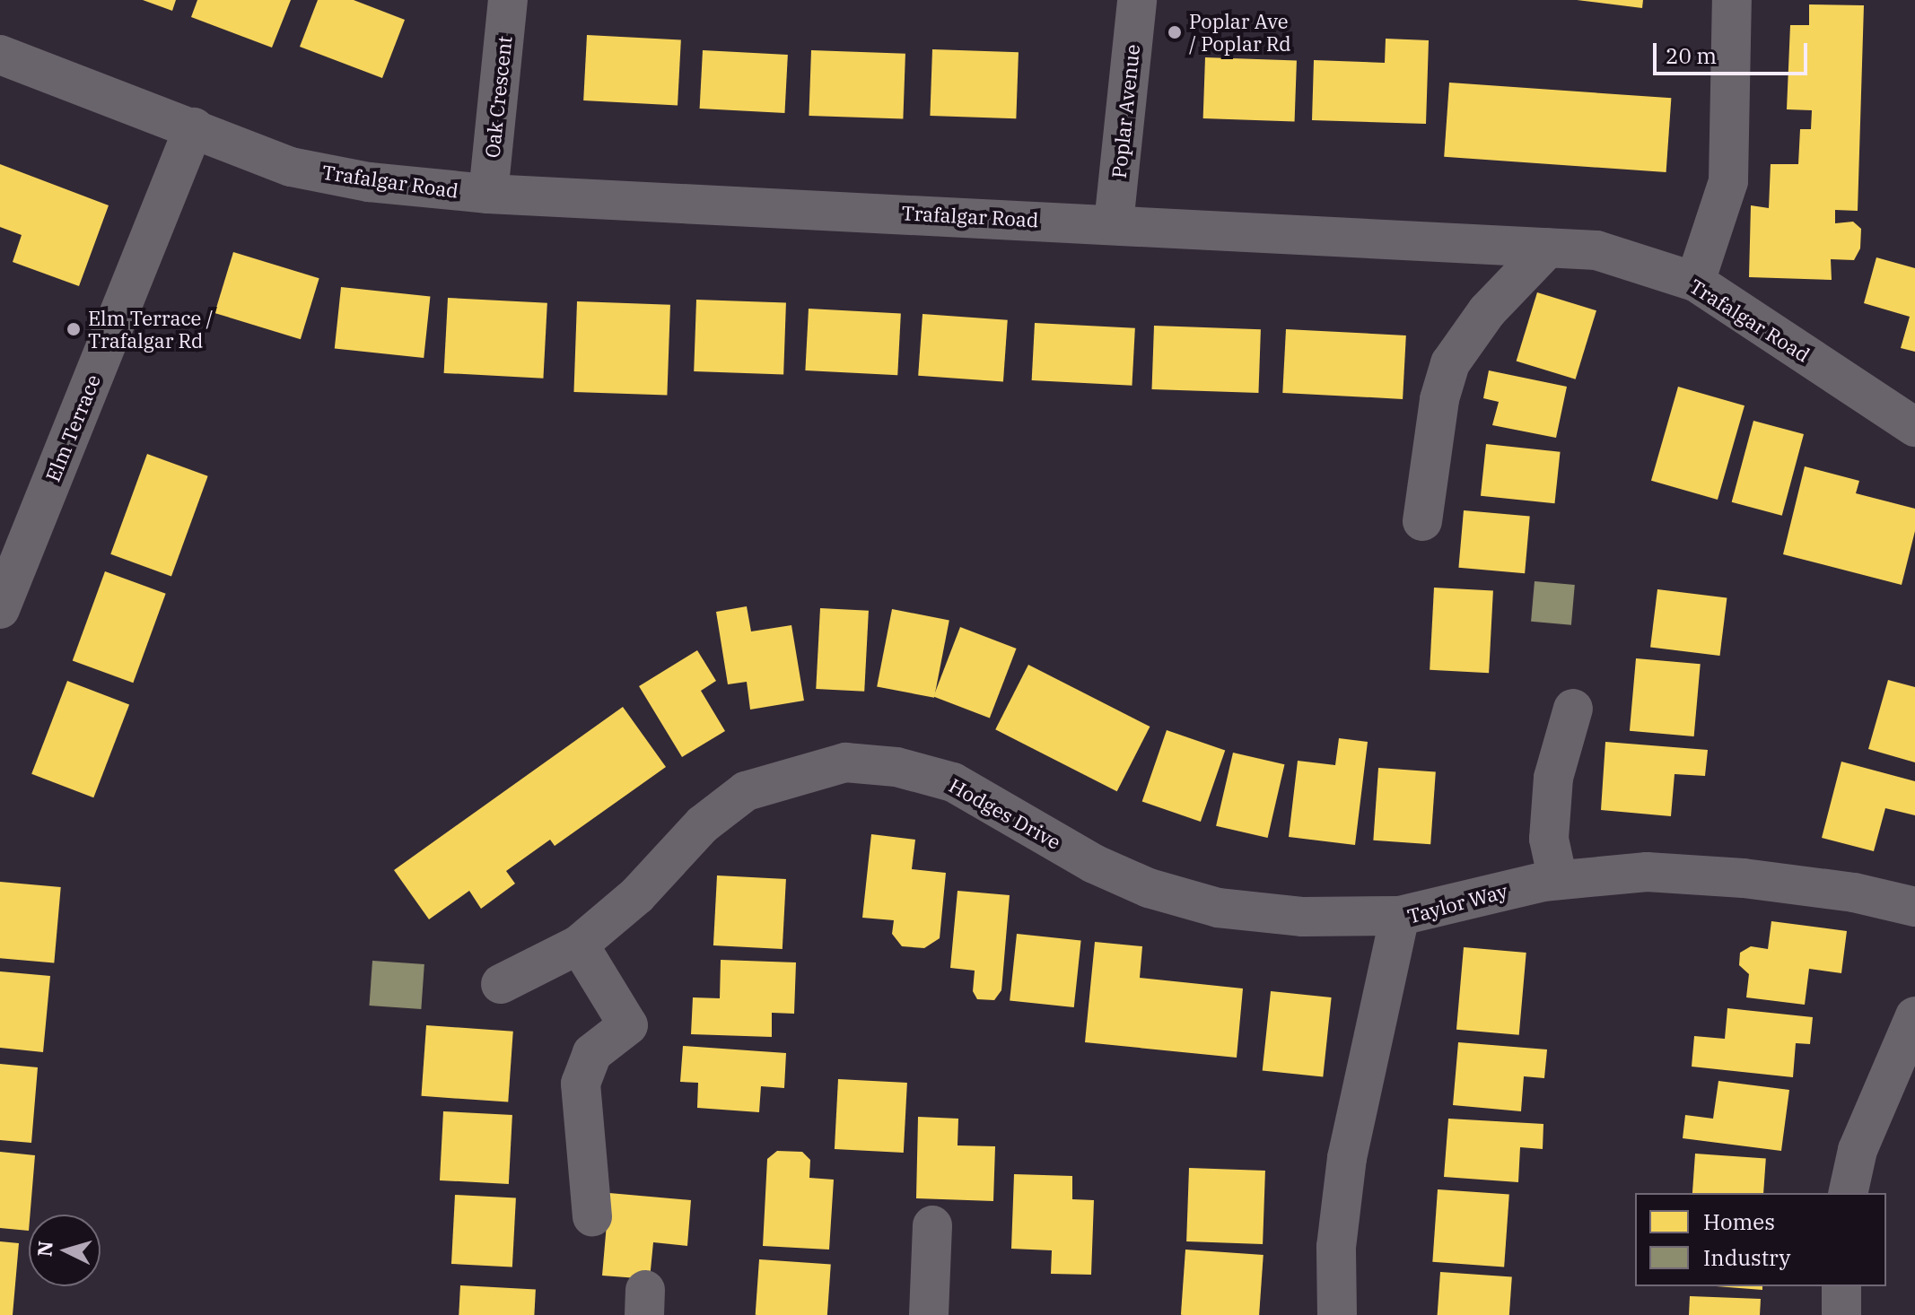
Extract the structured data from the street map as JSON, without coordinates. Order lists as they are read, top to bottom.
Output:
{
  "streets": {
    "street": [
      "Oak Crescent",
      "Poplar Avenue",
      "Trafalgar Road",
      "Elm Terrace",
      "Hodges Drive",
      "Taylor Way"
    ]
  },
  "crossings": [
    ["Oak Crescent", "Trafalgar Road"],
    ["Poplar Avenue", "Trafalgar Road"],
    ["Trafalgar Road", "Elm Terrace"],
    ["Hodges Drive", "Taylor Way"]
  ],
  "places": ["Poplar Ave / Poplar Rd", "Elm Terrace / Trafalgar Rd"],
  "legend": ["Homes", "Industry"],
  "scale_bar": "20 m",
  "north": "left"
}
